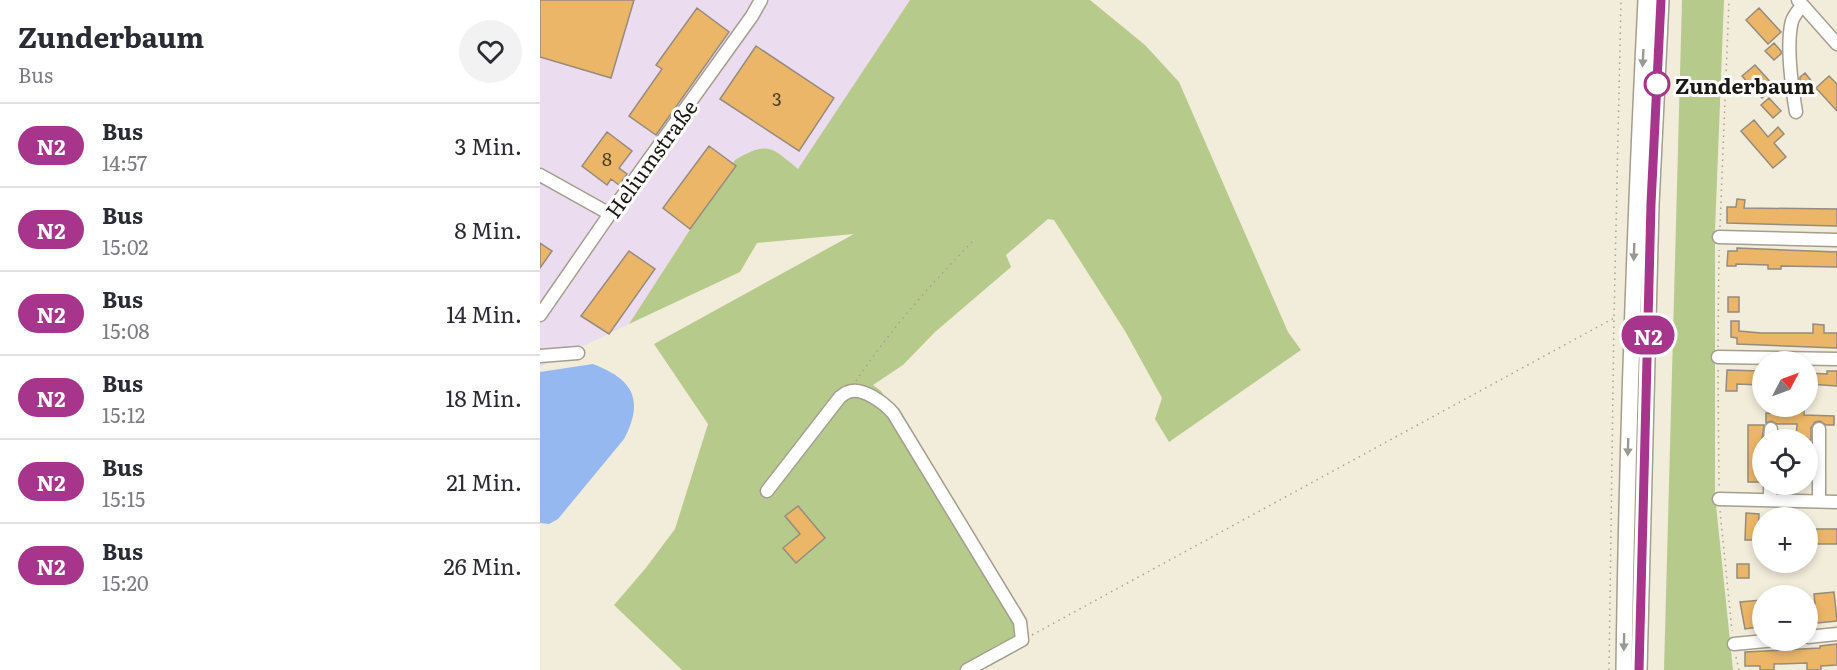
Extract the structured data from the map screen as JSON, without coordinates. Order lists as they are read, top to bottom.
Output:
{
  "streets": {
    "street": ["Heliumstraße"]
  },
  "places": ["Zunderbaum"],
  "lines": ["bus line N2"],
  "house_numbers": ["3", "8"],
  "north": "top right",
  "page": {
    "heading": ["Zunderbaum", "Bus"],
    "on_map": "N2",
    "list": [
      {
        "mark": "N2",
        "name": "Bus",
        "note": "14:57",
        "value": "3 Min."
      },
      {
        "mark": "N2",
        "name": "Bus",
        "note": "15:02",
        "value": "8 Min."
      },
      {
        "mark": "N2",
        "name": "Bus",
        "note": "15:08",
        "value": "14 Min."
      },
      {
        "mark": "N2",
        "name": "Bus",
        "note": "15:12",
        "value": "18 Min."
      },
      {
        "mark": "N2",
        "name": "Bus",
        "note": "15:15",
        "value": "21 Min."
      },
      {
        "mark": "N2",
        "name": "Bus",
        "note": "15:20",
        "value": "26 Min."
      }
    ],
    "map_buttons": ["+", "−"]
  }
}
